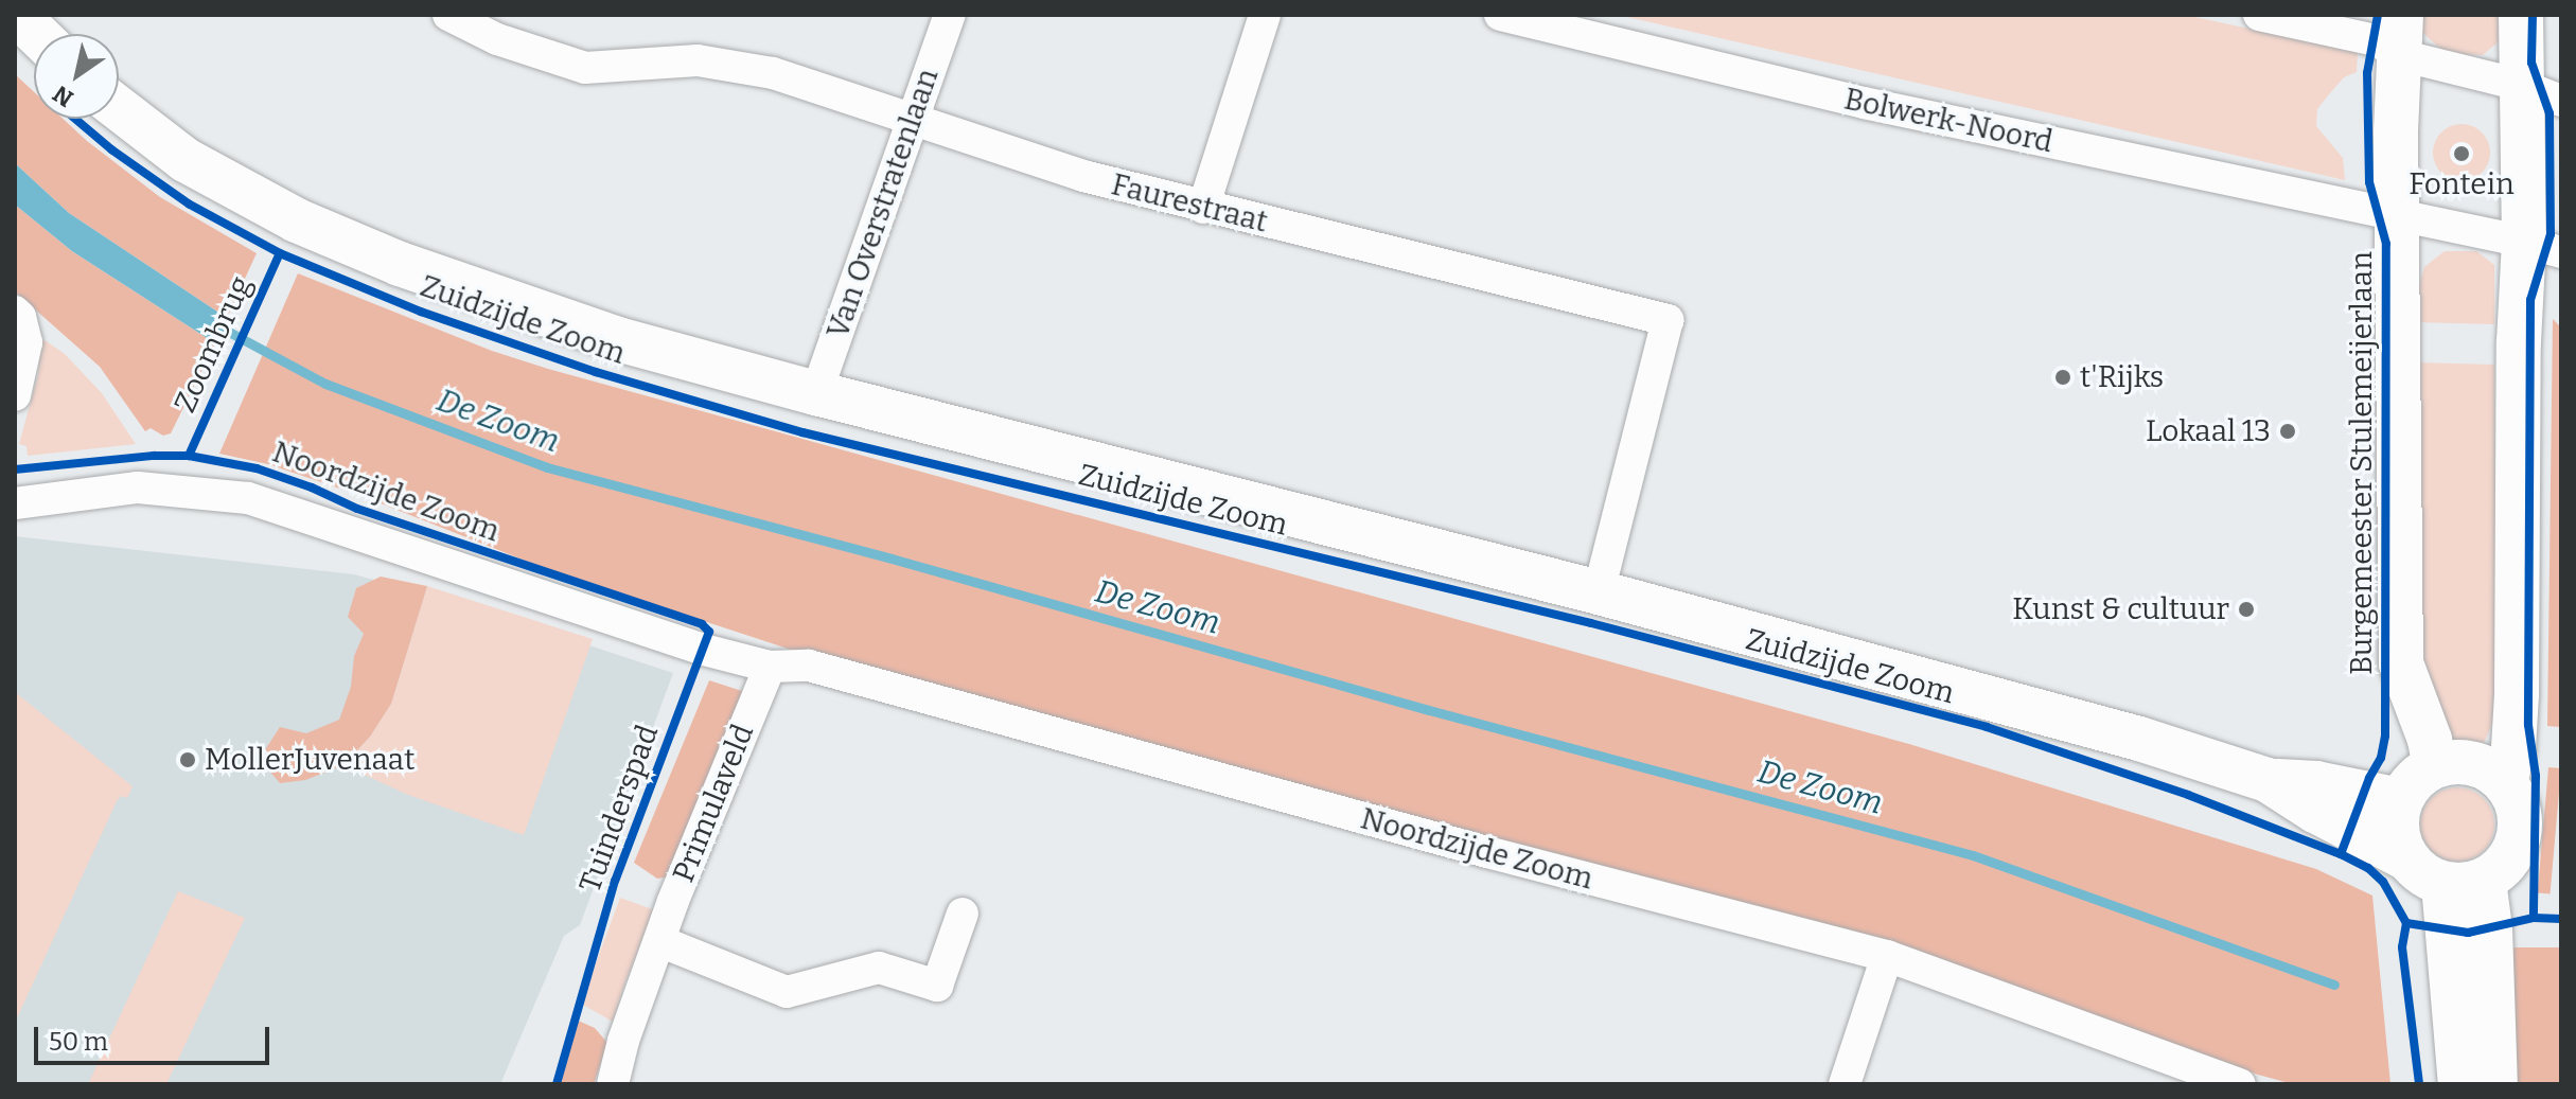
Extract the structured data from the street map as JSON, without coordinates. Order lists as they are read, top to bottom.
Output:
{
  "streets": {
    "main road": ["Zuidzijde Zoom", "Burgemeester Stulemeijerlaan"],
    "street": [
      "Bolwerk-Noord",
      "Van Overstratenlaan",
      "Faurestraat",
      "Noordzijde Zoom",
      "Primulaveld"
    ],
    "cycle path": ["Zoombrug", "Tuinderspad"]
  },
  "crossings": [
    ["Bolwerk-Noord", "Burgemeester Stulemeijerlaan"],
    ["Van Overstratenlaan", "Faurestraat"],
    ["Van Overstratenlaan", "Zuidzijde Zoom"],
    ["Faurestraat", "Zuidzijde Zoom"],
    ["Zuidzijde Zoom", "Burgemeester Stulemeijerlaan"],
    ["Noordzijde Zoom", "Primulaveld"]
  ],
  "water": ["De Zoom"],
  "places": [
    "Fontein",
    "t'Rijks",
    "Lokaal 13",
    "Kunst & cultuur",
    "MollerJuvenaat"
  ],
  "scale_bar": "50 m",
  "north": "bottom left"
}
